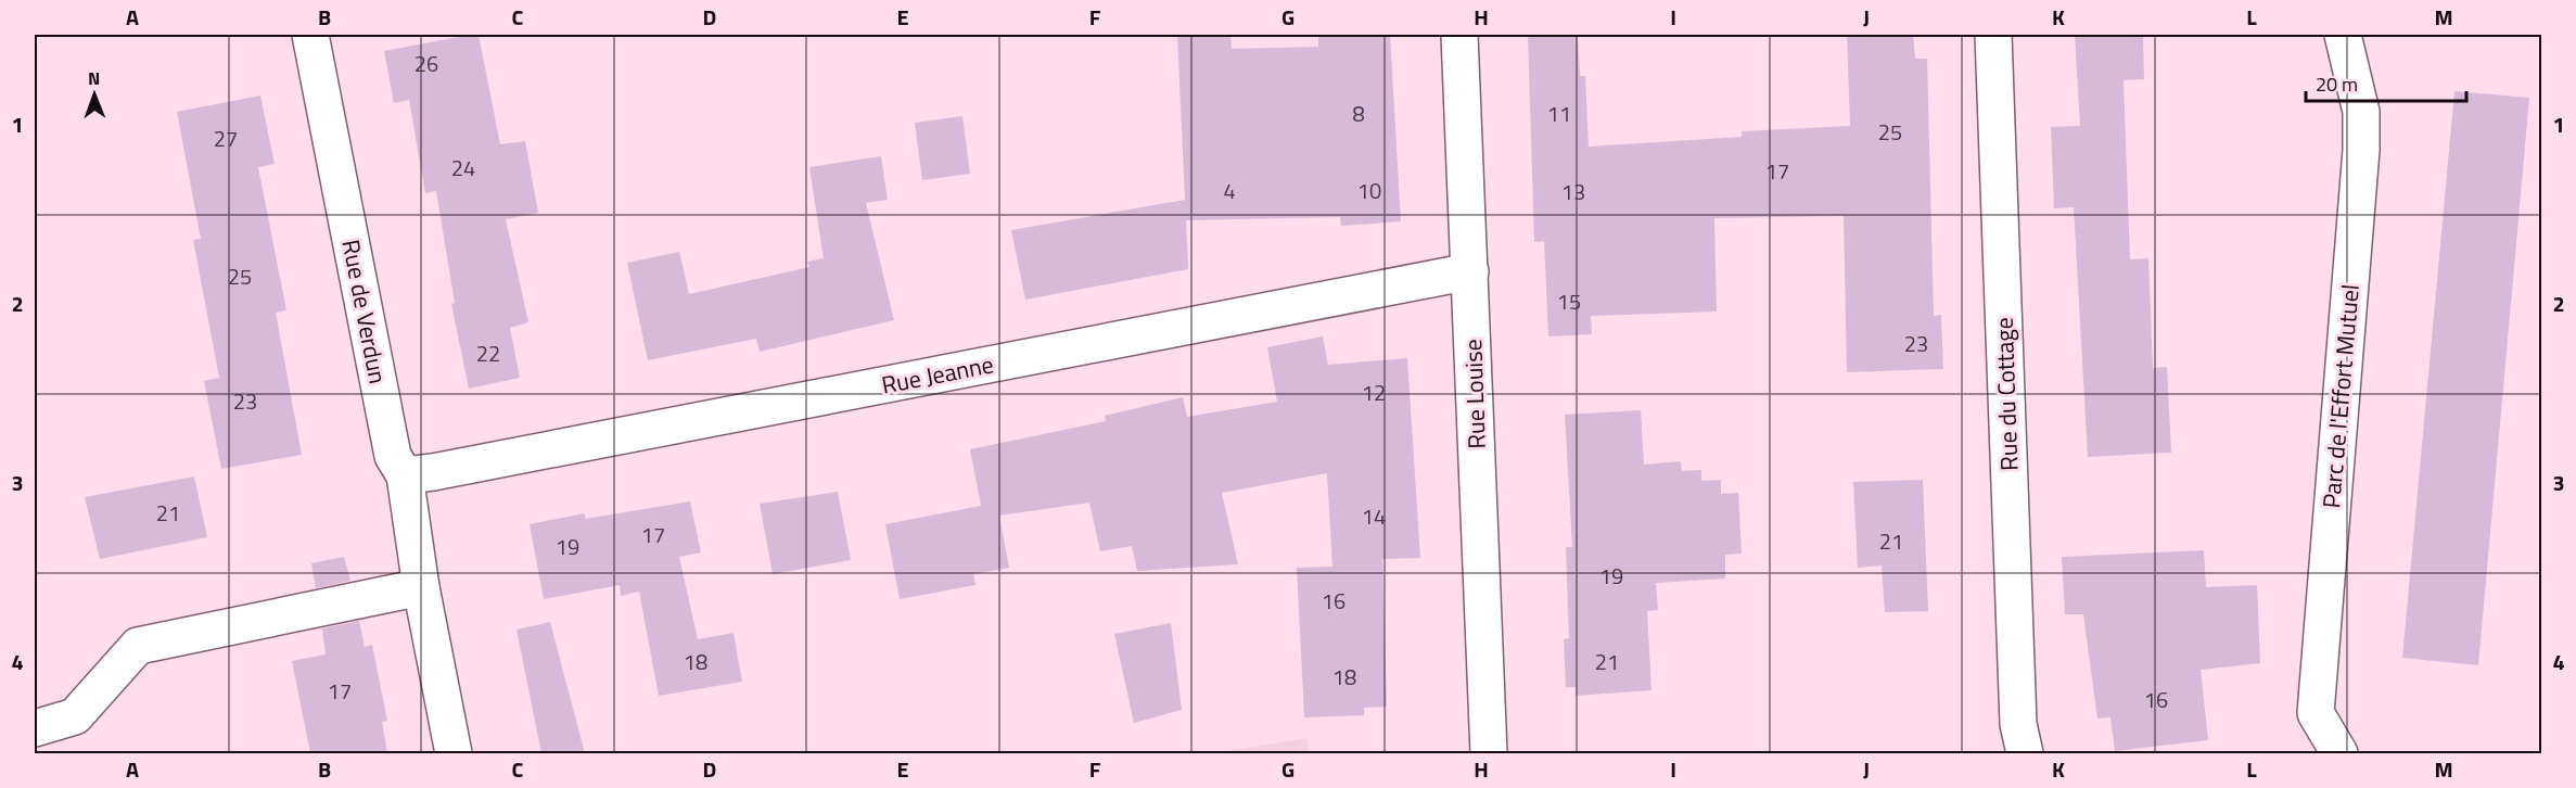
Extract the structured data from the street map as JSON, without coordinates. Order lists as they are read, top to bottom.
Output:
{
  "streets": {
    "street": [
      "Rue de Verdun",
      "Rue Jeanne",
      "Rue Louise",
      "Rue du Cottage",
      "Parc de l'Effort Mutuel"
    ]
  },
  "crossings": [
    ["Rue de Verdun", "Rue Jeanne"],
    ["Rue Jeanne", "Rue Louise"]
  ],
  "house_numbers": [
    "26",
    "8",
    "11",
    "25",
    "27",
    "24",
    "17",
    "4",
    "10",
    "13",
    "25",
    "15",
    "23",
    "22",
    "12",
    "23",
    "21",
    "14",
    "17",
    "21",
    "19",
    "19",
    "16",
    "18",
    "21",
    "18",
    "17",
    "16"
  ],
  "scale_bar": "20 m",
  "north": "top",
  "grid": {
    "columns": [
      "A",
      "B",
      "C",
      "D",
      "E",
      "F",
      "G",
      "H",
      "I",
      "J",
      "K",
      "L",
      "M"
    ],
    "rows": [
      "1",
      "2",
      "3",
      "4"
    ]
  }
}
